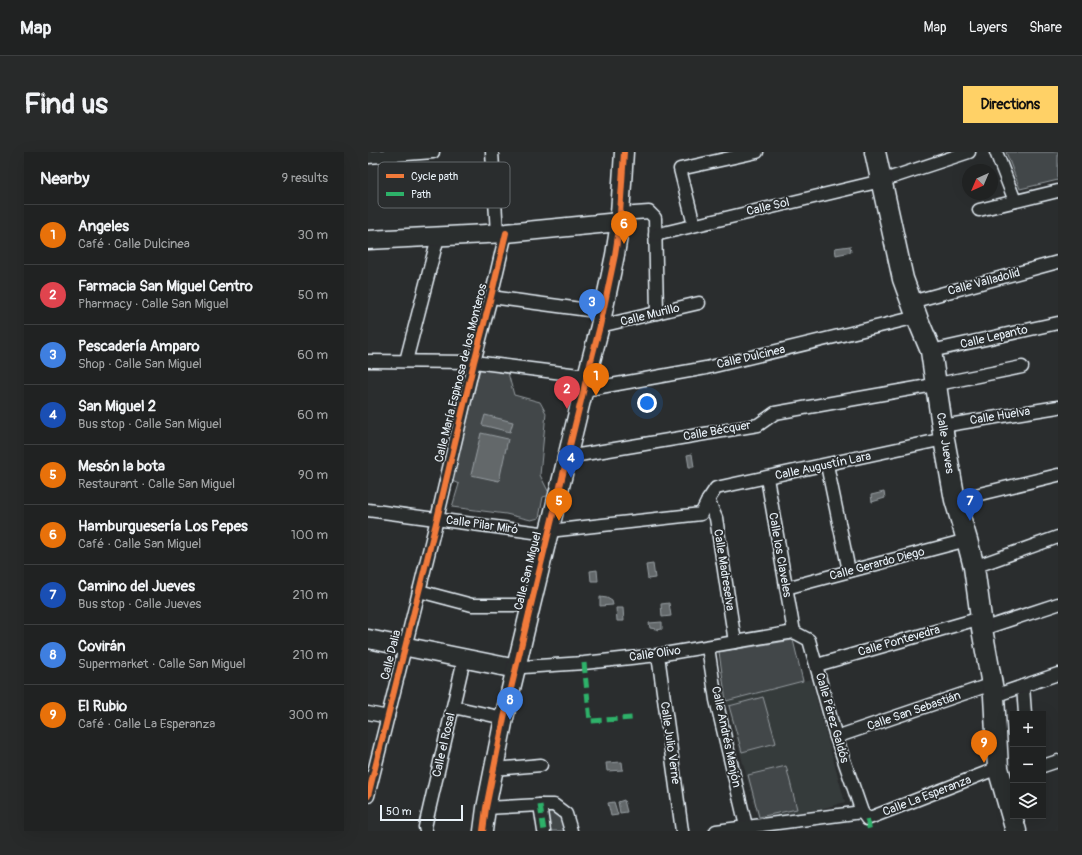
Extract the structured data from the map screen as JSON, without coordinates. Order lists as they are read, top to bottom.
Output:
{
  "streets": {
    "main road": ["Calle Jueves"],
    "street": [
      "Calle Sol",
      "Calle Valladolid",
      "Calle Murillo",
      "Calle Lepanto",
      "Calle Dulcinea",
      "Calle María Espinosa de los Monteros",
      "Calle Huelva",
      "Calle Bécquer",
      "Calle Augustín Lara",
      "Calle Pilar Miró",
      "Calle los Claveles",
      "Calle Gerardo Diego",
      "Calle Madreselva",
      "Calle San Miguel",
      "Calle Pontevedra",
      "Calle Olivo",
      "Calle Dalia",
      "Calle San Sebastián",
      "Calle Pérez Galdós",
      "Calle Andrés Manjón",
      "Calle Julio Verne",
      "Calle el Rosal",
      "Calle La Esperanza"
    ]
  },
  "crossings": [
    ["Calle Sol", "Calle Jueves"],
    ["Calle Valladolid", "Calle Dulcinea"],
    ["Calle Valladolid", "Calle Jueves"],
    ["Calle Murillo", "Calle San Miguel"],
    ["Calle Lepanto", "Calle Jueves"],
    ["Calle Dulcinea", "Calle María Espinosa de los Monteros"],
    ["Calle Dulcinea", "Calle Jueves"],
    ["Calle Dulcinea", "Calle San Miguel"],
    ["Calle María Espinosa de los Monteros", "Calle Pilar Miró"],
    ["Calle María Espinosa de los Monteros", "Calle Dalia"],
    ["Calle Huelva", "Calle Jueves"],
    ["Calle Huelva", "Calle Augustín Lara"],
    ["Calle Bécquer", "Calle Jueves"],
    ["Calle Bécquer", "Calle San Miguel"],
    ["Calle Jueves", "Calle Augustín Lara"],
    ["Calle Jueves", "Calle Gerardo Diego"],
    ["Calle Jueves", "Calle Pontevedra"],
    ["Calle Jueves", "Calle San Sebastián"],
    ["Calle Jueves", "Calle La Esperanza"],
    ["Calle Augustín Lara", "Calle Pilar Miró"],
    ["Calle Augustín Lara", "Calle los Claveles"],
    ["Calle Augustín Lara", "Calle Madreselva"],
    ["Calle Augustín Lara", "Calle San Miguel"],
    ["Calle Pilar Miró", "Calle San Miguel"],
    ["Calle Pilar Miró", "Calle Dalia"],
    ["Calle los Claveles", "Calle Gerardo Diego"],
    ["Calle los Claveles", "Calle Olivo"],
    ["Calle los Claveles", "Calle Pérez Galdós"],
    ["Calle Madreselva", "Calle Olivo"],
    ["Calle San Miguel", "Calle Olivo"],
    ["Calle Pontevedra", "Calle Pérez Galdós"],
    ["Calle Olivo", "Calle Pérez Galdós"],
    ["Calle Olivo", "Calle Andrés Manjón"],
    ["Calle Olivo", "Calle Julio Verne"],
    ["Calle San Sebastián", "Calle Pérez Galdós"],
    ["Calle Pérez Galdós", "Calle La Esperanza"],
    ["Calle Andrés Manjón", "Calle La Esperanza"]
  ],
  "legend": ["Cycle path", "Path"],
  "scale_bar": "50 m",
  "north": "bottom left",
  "page": {
    "header": "Map",
    "nav": ["Map", "Layers", "Share"],
    "buttons": "Directions",
    "title": "Find us",
    "heading": ["Nearby", "9 results"],
    "list": [
      {
        "mark": "1",
        "name": "Angeles",
        "note": "Café · Calle Dulcinea",
        "value": "30 m"
      },
      {
        "mark": "2",
        "name": "Farmacia San Miguel Centro",
        "note": "Pharmacy · Calle San Miguel",
        "value": "50 m"
      },
      {
        "mark": "3",
        "name": "Pescadería Amparo",
        "note": "Shop · Calle San Miguel",
        "value": "60 m"
      },
      {
        "mark": "4",
        "name": "San Miguel 2",
        "note": "Bus stop · Calle San Miguel",
        "value": "60 m"
      },
      {
        "mark": "5",
        "name": "Mesón la bota",
        "note": "Restaurant · Calle San Miguel",
        "value": "90 m"
      },
      {
        "mark": "6",
        "name": "Hamburguesería Los Pepes",
        "note": "Café · Calle San Miguel",
        "value": "100 m"
      },
      {
        "mark": "7",
        "name": "Camino del Jueves",
        "note": "Bus stop · Calle Jueves",
        "value": "210 m"
      },
      {
        "mark": "8",
        "name": "Covirán",
        "note": "Supermarket · Calle San Miguel",
        "value": "210 m"
      },
      {
        "mark": "9",
        "name": "El Rubio",
        "note": "Café · Calle La Esperanza",
        "value": "300 m"
      }
    ],
    "pins": [
      "6",
      "3",
      "1",
      "2",
      "4",
      "5",
      "7",
      "8",
      "9"
    ],
    "map_buttons": ["+", "−"],
    "scale": "50 m"
  }
}
